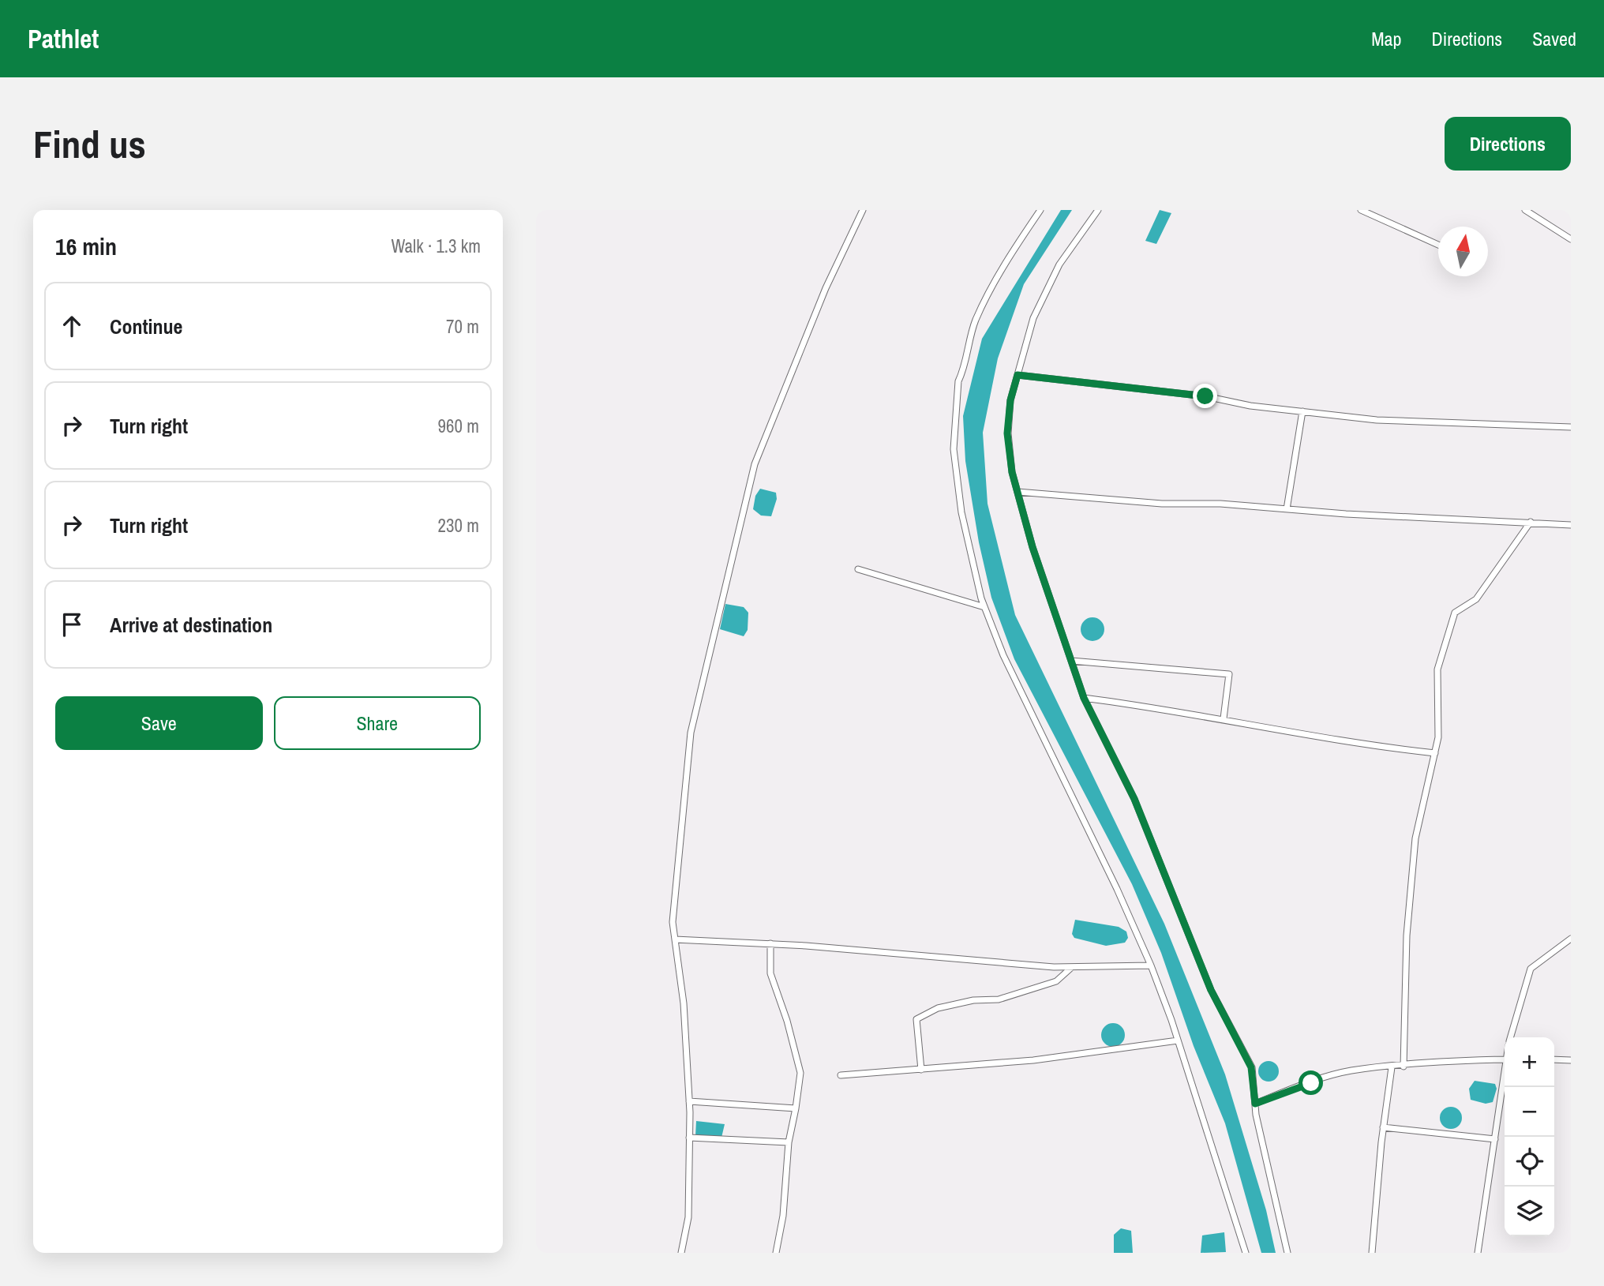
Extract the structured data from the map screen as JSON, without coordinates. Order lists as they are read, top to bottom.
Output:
{
  "north": "top",
  "page": {
    "header": "Pathlet",
    "nav": ["Map", "Directions", "Saved"],
    "buttons": [
      "Directions",
      ["Save", "Share"]
    ],
    "title": "Find us",
    "heading": ["16 min", "Walk · 1.3 km"],
    "list": [
      ["Continue", "70 m"],
      ["Turn right", "960 m"],
      ["Turn right", "230 m"],
      "Arrive at destination"
    ],
    "map_buttons": ["+", "−"]
  }
}
